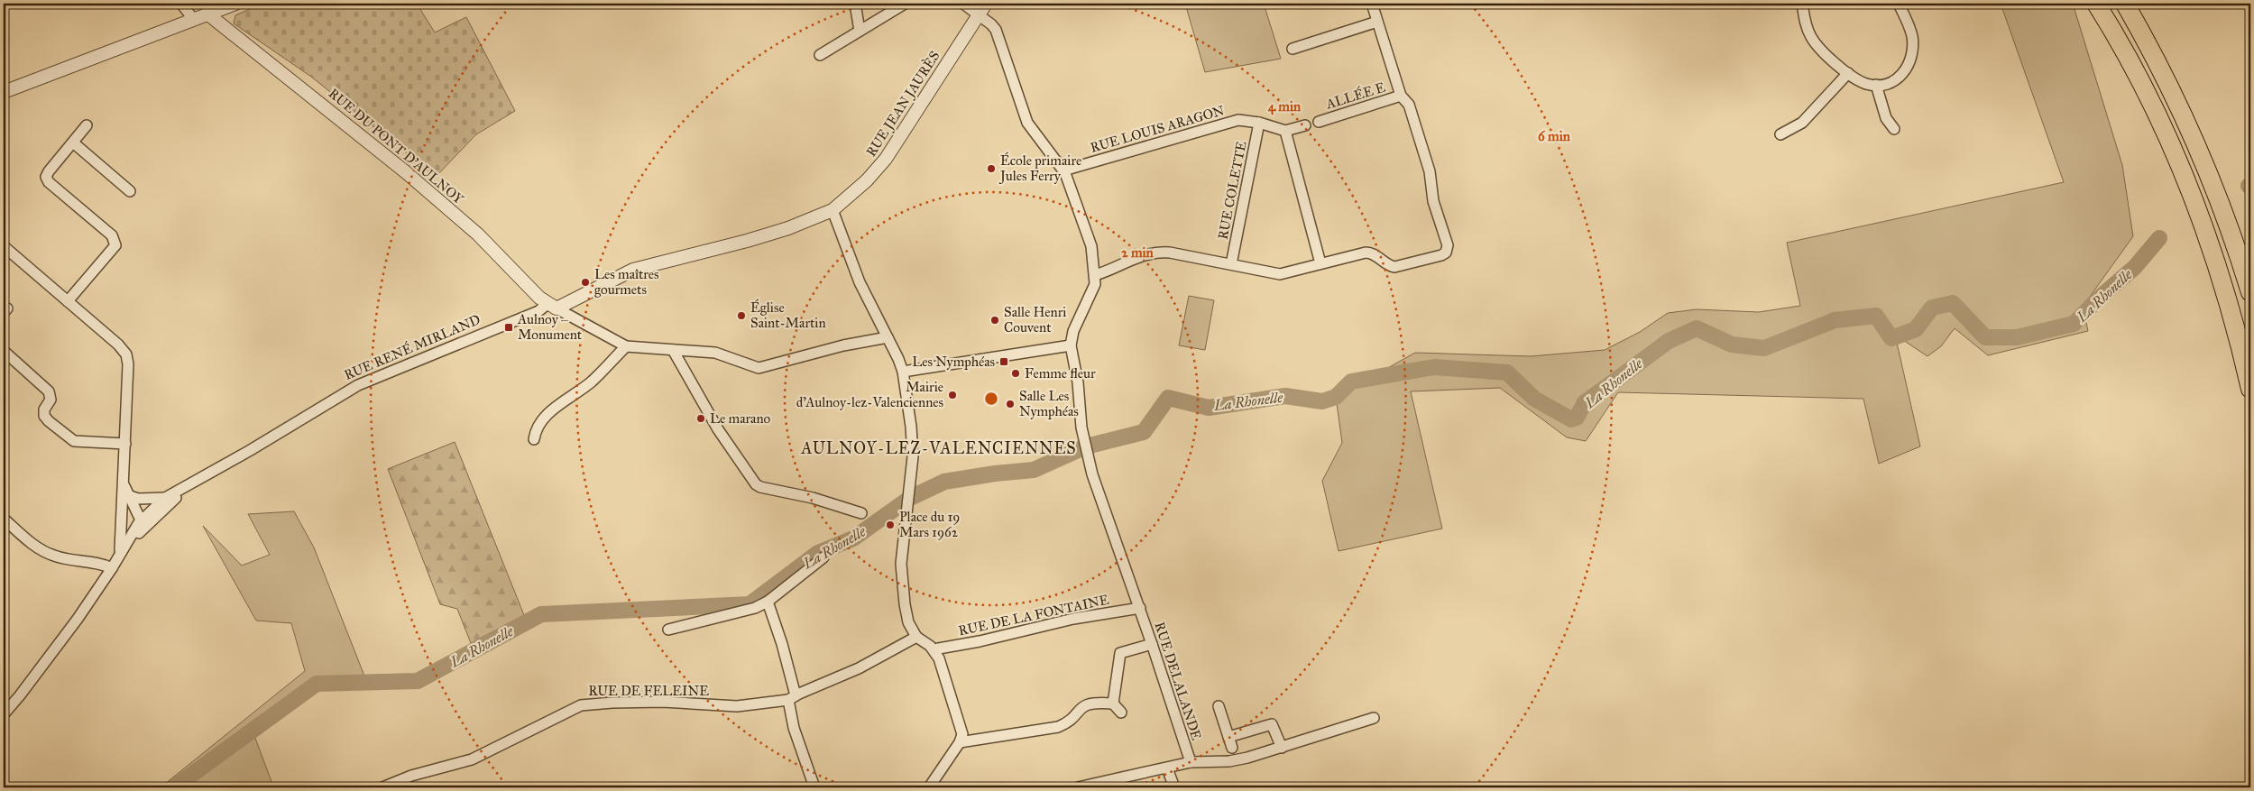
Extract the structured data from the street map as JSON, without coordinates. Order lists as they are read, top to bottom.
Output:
{
  "streets": {
    "street": [
      "ALLÉE E",
      "RUE JEAN JAURÈS",
      "RUE LOUIS ARAGON",
      "RUE DU PONT D'AULNOY",
      "RUE COLETTE",
      "RUE RENÉ MIRLAND",
      "RUE DE LA FONTAINE",
      "RUE DELALANDE",
      "RUE DE FELEINE"
    ]
  },
  "crossings": [
    ["RUE JEAN JAURÈS", "RUE RENÉ MIRLAND"],
    ["RUE LOUIS ARAGON", "RUE COLETTE"],
    ["RUE DU PONT D'AULNOY", "RUE RENÉ MIRLAND"],
    ["RUE DE LA FONTAINE", "RUE DELALANDE"]
  ],
  "districts": ["AULNOY-LEZ-VALENCIENNES"],
  "water": ["La Rhonelle"],
  "places": {
    "other": [
      "École primaire Jules Ferry",
      "Les maîtres gourmets",
      "Église Saint-Martin",
      "Salle Henri Couvent",
      "Femme fleur",
      "Mairie d'Aulnoy-lez-Valenciennes",
      "Salle Les Nymphéas",
      "Le marano",
      "Place du 19 Mars 1962"
    ],
    "transit": ["Aulnoy – Monument", "Les Nymphéas"]
  },
  "rings": ["4 min", "6 min", "2 min"]
}
